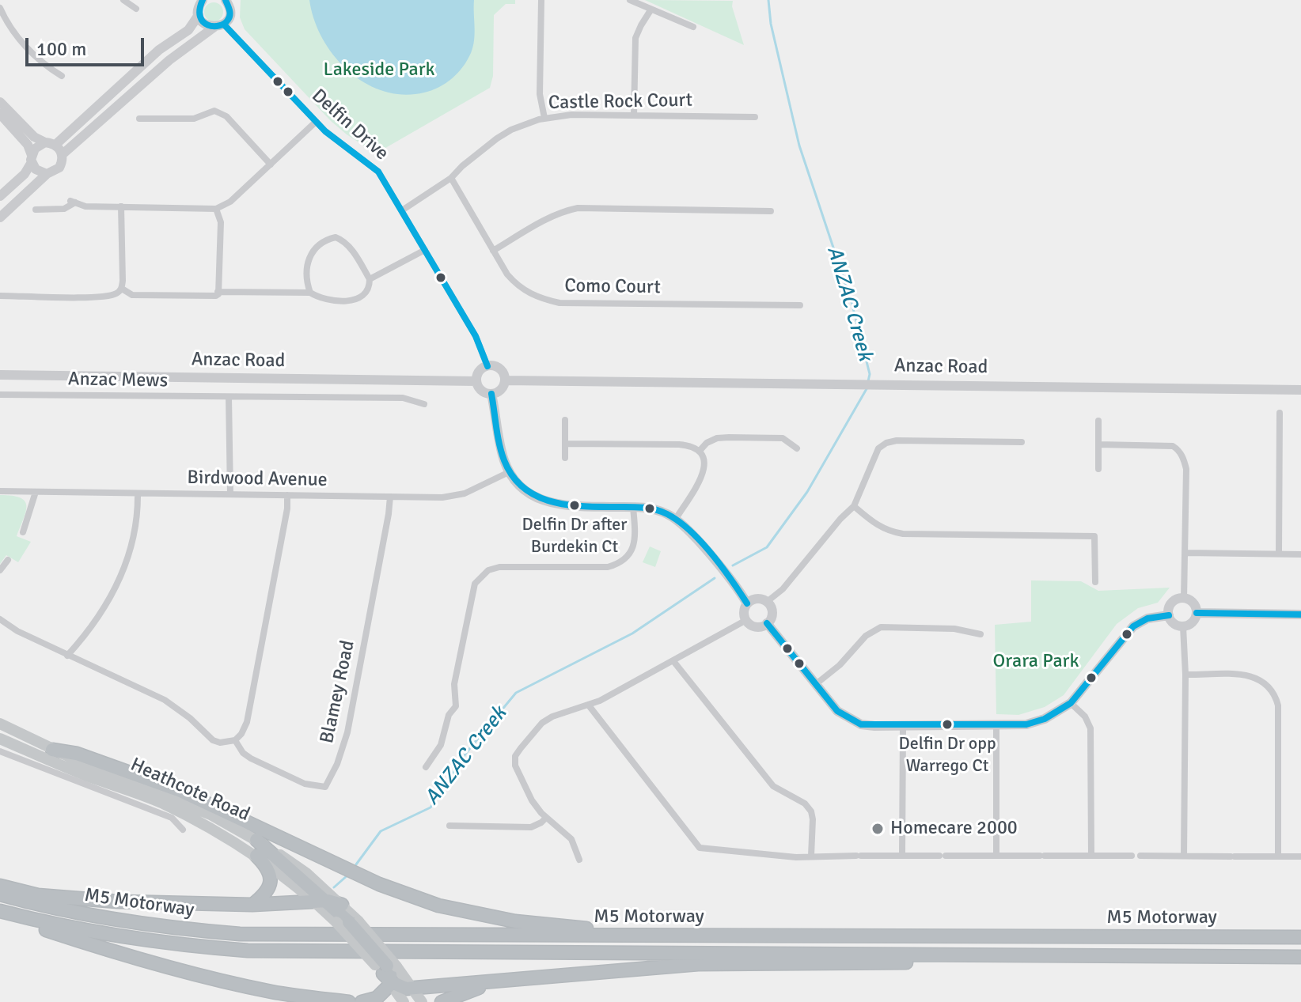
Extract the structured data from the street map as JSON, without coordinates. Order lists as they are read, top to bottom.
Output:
{
  "streets": {
    "highway": ["M5 Motorway"],
    "main road": ["Heathcote Road"],
    "street": [
      "Castle Rock Court",
      "Delfin Drive",
      "Como Court",
      "Anzac Road",
      "Anzac Mews",
      "Birdwood Avenue",
      "Blamey Road"
    ]
  },
  "crossings": [
    ["Castle Rock Court", "Delfin Drive"],
    ["Castle Rock Court", "Como Court"],
    ["Delfin Drive", "Anzac Road"],
    ["Birdwood Avenue", "Blamey Road"]
  ],
  "water": ["ANZAC Creek"],
  "parks": ["Lakeside Park", "Orara Park"],
  "places": ["Delfin Dr after Burdekin Ct", "Delfin Dr opp Warrego Ct", "Homecare 2000"],
  "scale_bar": "100 m"
}
